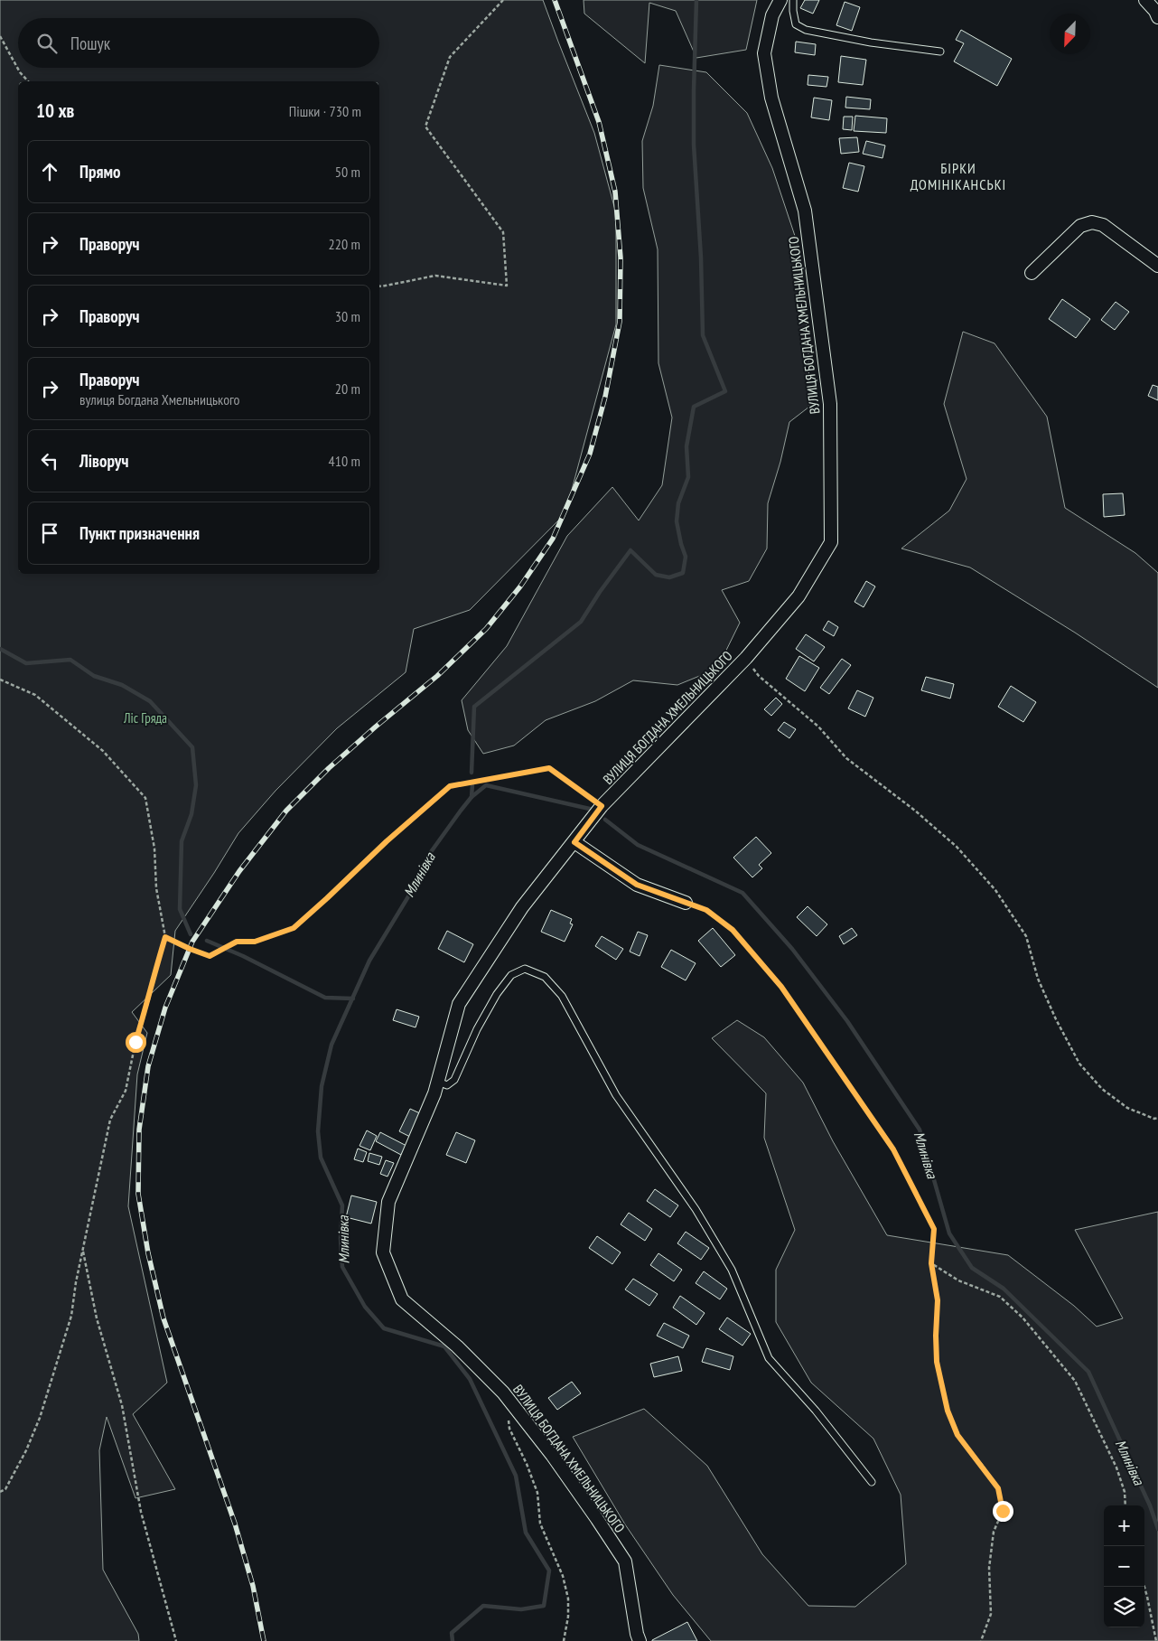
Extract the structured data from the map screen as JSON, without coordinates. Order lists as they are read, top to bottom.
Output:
{
  "streets": {
    "street": ["ВУЛИЦЯ БОГДАНА ХМЕЛЬНИЦЬКОГО"]
  },
  "districts": ["БІРКИ ДОМІНІКАНСЬКІ"],
  "water": ["Млинівка"],
  "parks": ["Ліс Гряда"],
  "north": "bottom left",
  "page": {
    "search": "Пошук",
    "heading": ["10 хв", "Пішки · 730 m"],
    "list": [
      ["Прямо", "50 m"],
      ["Праворуч", "220 m"],
      ["Праворуч", "30 m"],
      ["Праворуч", "вулиця Богдана Хмельницького", "20 m"],
      ["Ліворуч", "410 m"],
      "Пункт призначення"
    ],
    "map_buttons": ["+", "−"]
  }
}
